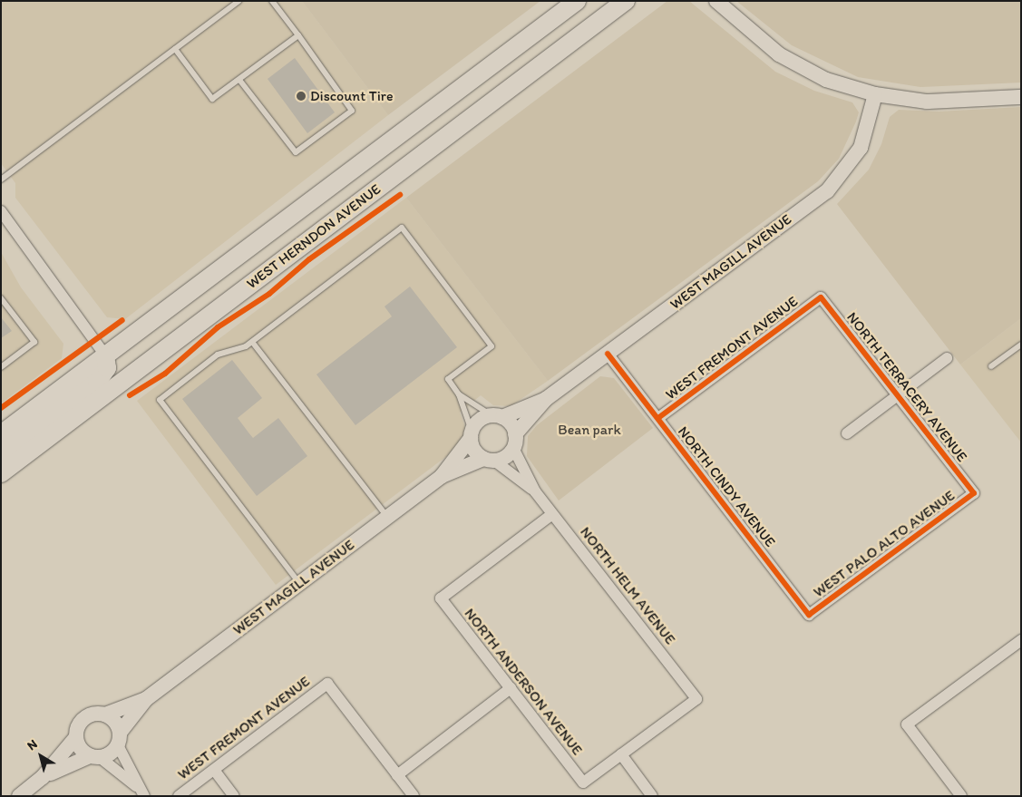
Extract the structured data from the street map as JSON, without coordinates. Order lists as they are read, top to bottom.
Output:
{
  "streets": {
    "main road": ["WEST HERNDON AVENUE"],
    "street": [
      "WEST MAGILL AVENUE",
      "WEST FREMONT AVENUE",
      "NORTH TERRACERY AVENUE",
      "NORTH CINDY AVENUE",
      "WEST PALO ALTO AVENUE",
      "NORTH HELM AVENUE",
      "NORTH ANDERSON AVENUE"
    ]
  },
  "crossings": [
    ["WEST MAGILL AVENUE", "NORTH CINDY AVENUE"],
    ["WEST MAGILL AVENUE", "NORTH HELM AVENUE"],
    ["WEST FREMONT AVENUE", "NORTH TERRACERY AVENUE"],
    ["WEST FREMONT AVENUE", "NORTH CINDY AVENUE"],
    ["NORTH TERRACERY AVENUE", "WEST PALO ALTO AVENUE"],
    ["NORTH CINDY AVENUE", "WEST PALO ALTO AVENUE"],
    ["NORTH HELM AVENUE", "NORTH ANDERSON AVENUE"]
  ],
  "parks": ["Bean park"],
  "places": ["Discount Tire"],
  "north": "top left"
}
